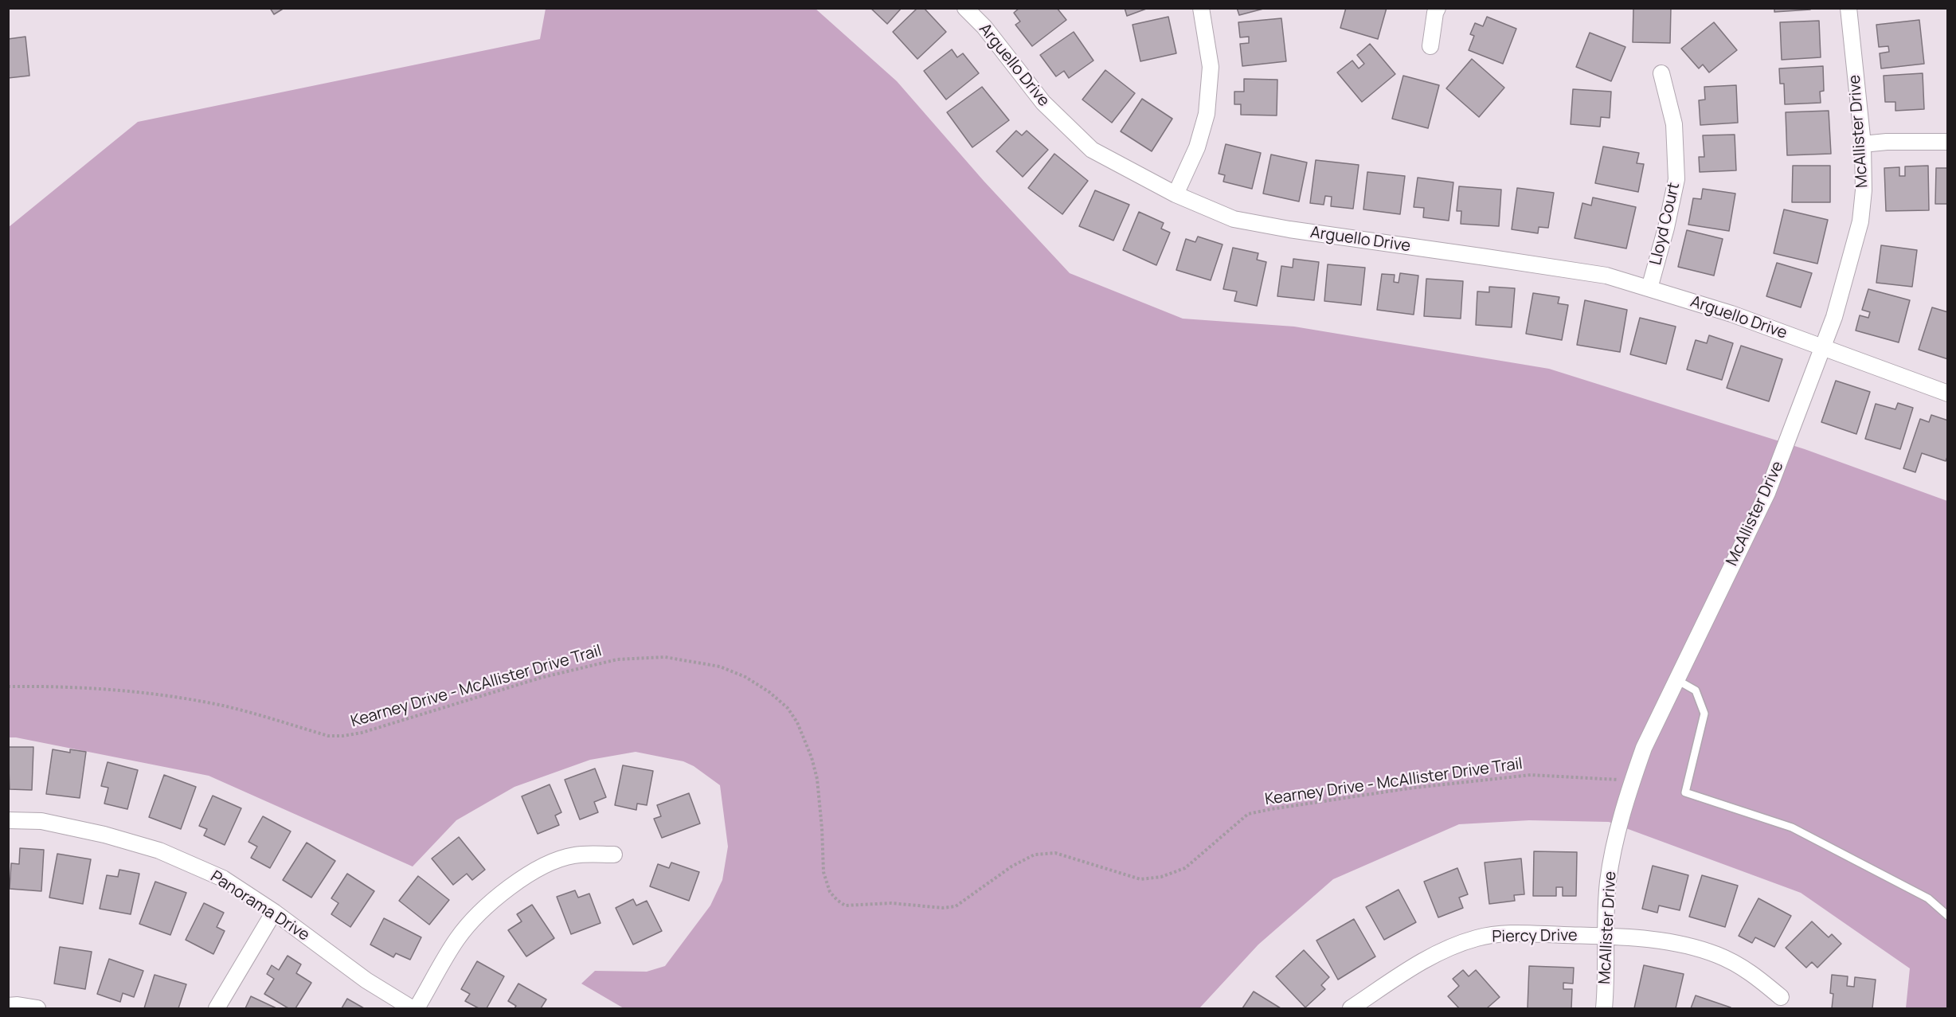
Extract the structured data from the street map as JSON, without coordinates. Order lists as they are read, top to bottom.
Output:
{
  "streets": {
    "street": [
      "Arguello Drive",
      "McAllister Drive",
      "Lloyd Court",
      "Panorama Drive",
      "Piercy Drive"
    ],
    "path": ["Kearney Drive - McAllister Drive Trail"]
  },
  "crossings": [
    ["Arguello Drive", "McAllister Drive"],
    ["Arguello Drive", "Lloyd Court"],
    ["McAllister Drive", "Kearney Drive - McAllister Drive Trail"],
    ["McAllister Drive", "Piercy Drive"]
  ]
}
